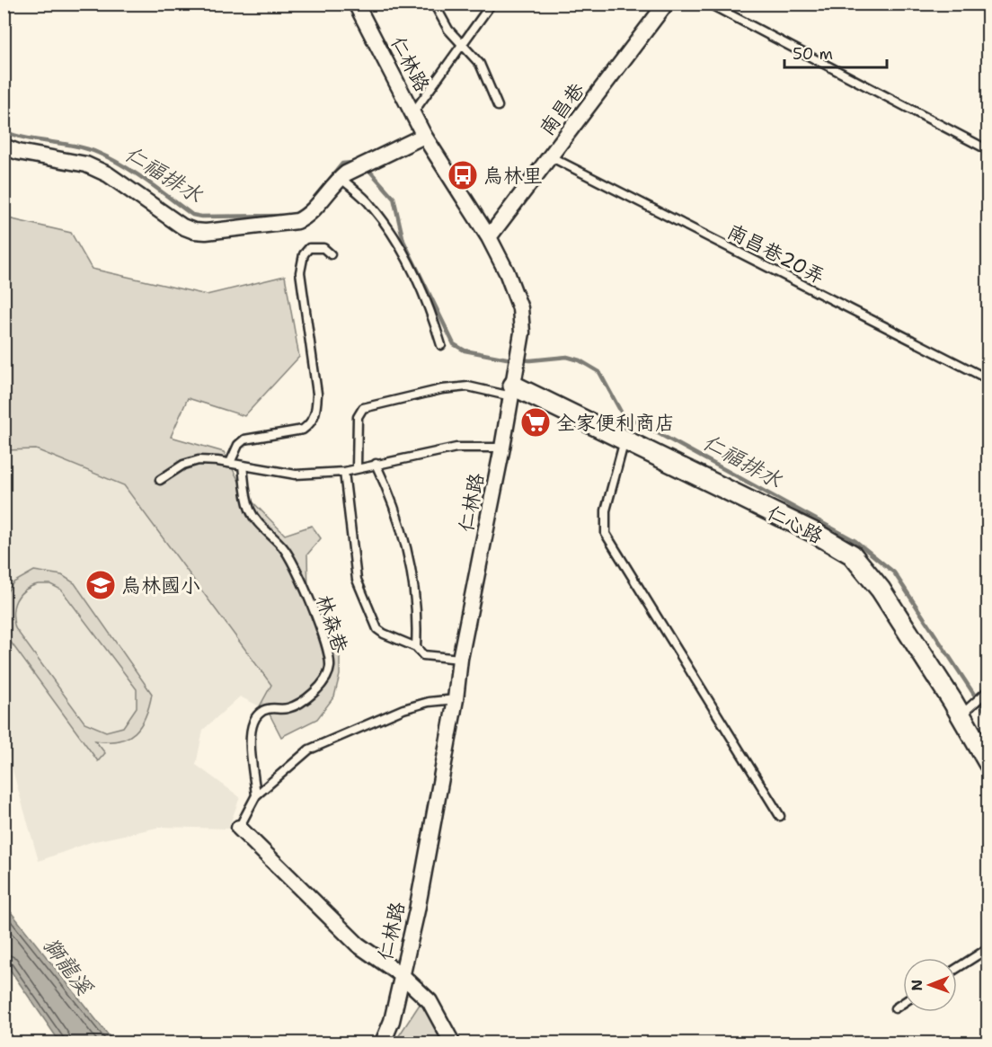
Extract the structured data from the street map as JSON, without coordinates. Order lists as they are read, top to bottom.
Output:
{
  "streets": {
    "street": ["仁林路", "南昌巷", "仁心路"],
    "lane": ["南昌巷20弄", "林森巷"]
  },
  "crossings": [
    ["仁林路", "南昌巷"],
    ["仁林路", "仁心路"],
    ["仁林路", "林森巷"],
    ["南昌巷", "南昌巷20弄"]
  ],
  "water": ["仁福排水", "獅龍溪"],
  "places": {
    "bus stop": ["烏林里"],
    "supermarket": ["全家便利商店"],
    "school or university": ["烏林國小"]
  },
  "scale_bar": "50 m",
  "north": "left"
}
